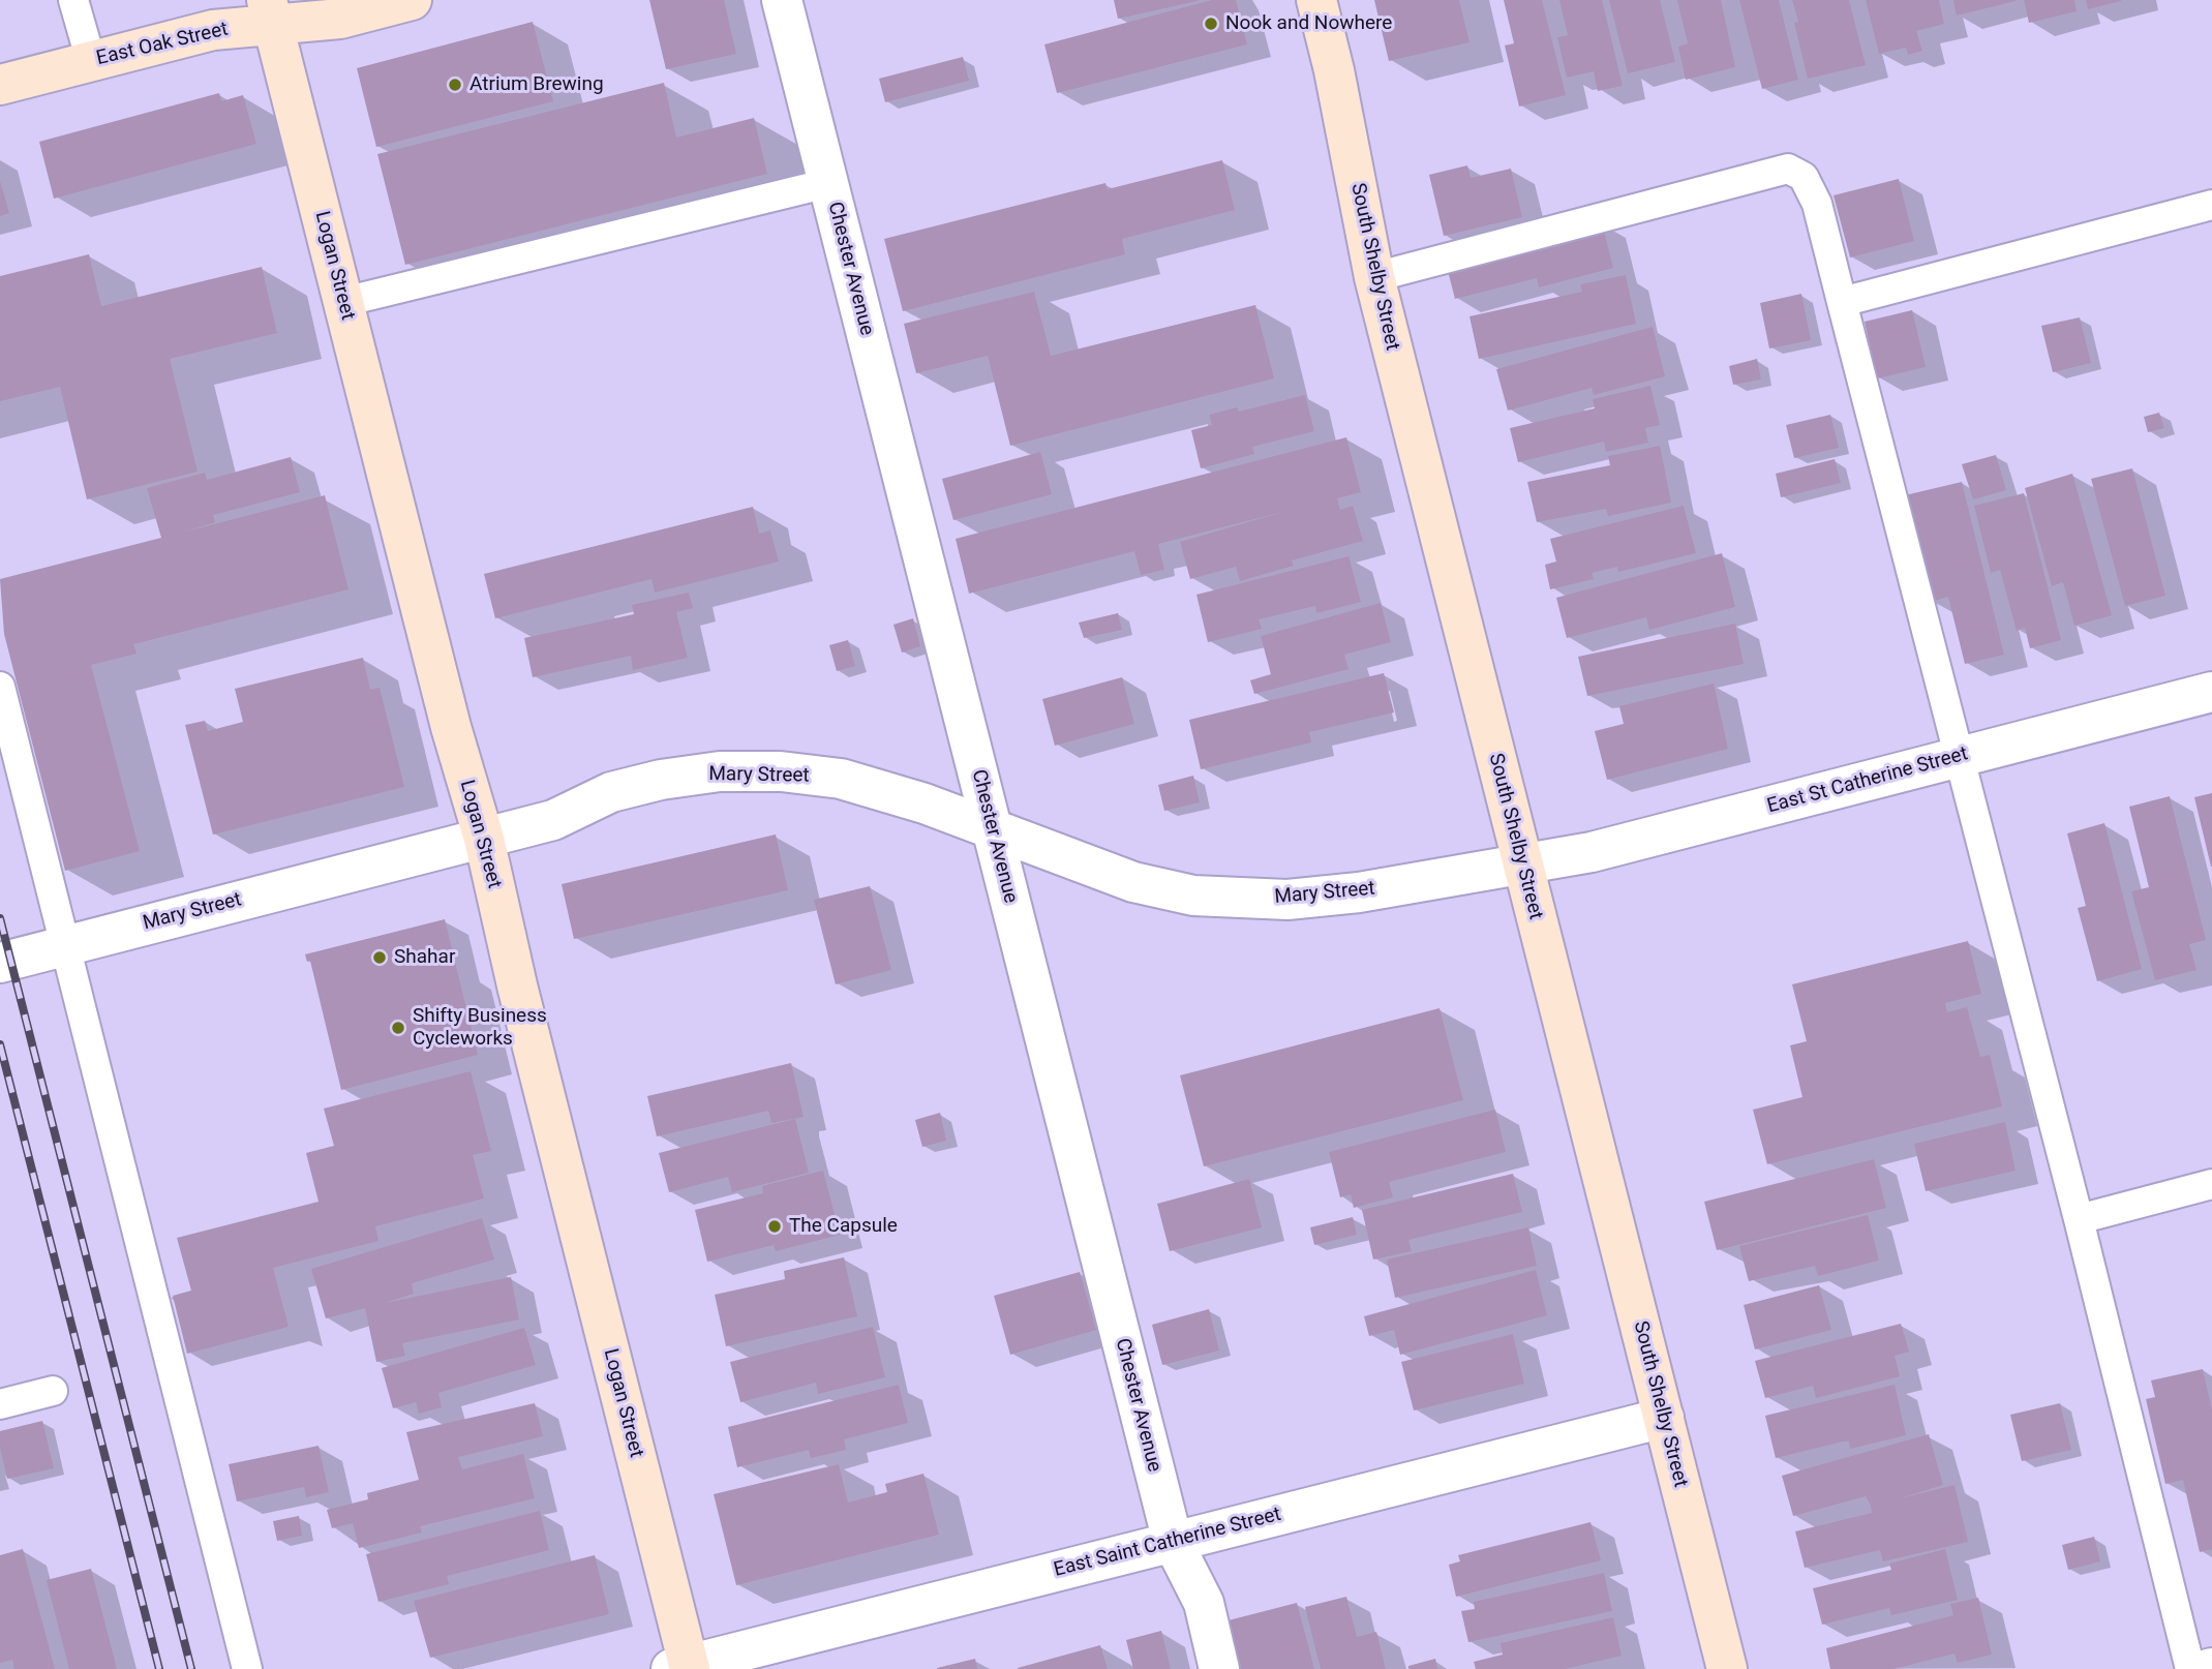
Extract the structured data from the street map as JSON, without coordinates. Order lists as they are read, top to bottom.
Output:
{
  "streets": {
    "main road": ["East Oak Street", "Logan Street", "South Shelby Street"],
    "street": [
      "Chester Avenue",
      "Mary Street",
      "East St Catherine Street",
      "East Saint Catherine Street"
    ]
  },
  "crossings": [
    ["East Oak Street", "Logan Street"],
    ["Logan Street", "Mary Street"],
    ["Logan Street", "East Saint Catherine Street"],
    ["South Shelby Street", "Mary Street"],
    ["South Shelby Street", "East St Catherine Street"],
    ["South Shelby Street", "East Saint Catherine Street"],
    ["Chester Avenue", "Mary Street"],
    ["Chester Avenue", "East Saint Catherine Street"],
    ["Mary Street", "East St Catherine Street"]
  ],
  "places": [
    "Nook and Nowhere",
    "Atrium Brewing",
    "Shahar",
    "Shifty Business Cycleworks",
    "The Capsule"
  ]
}
